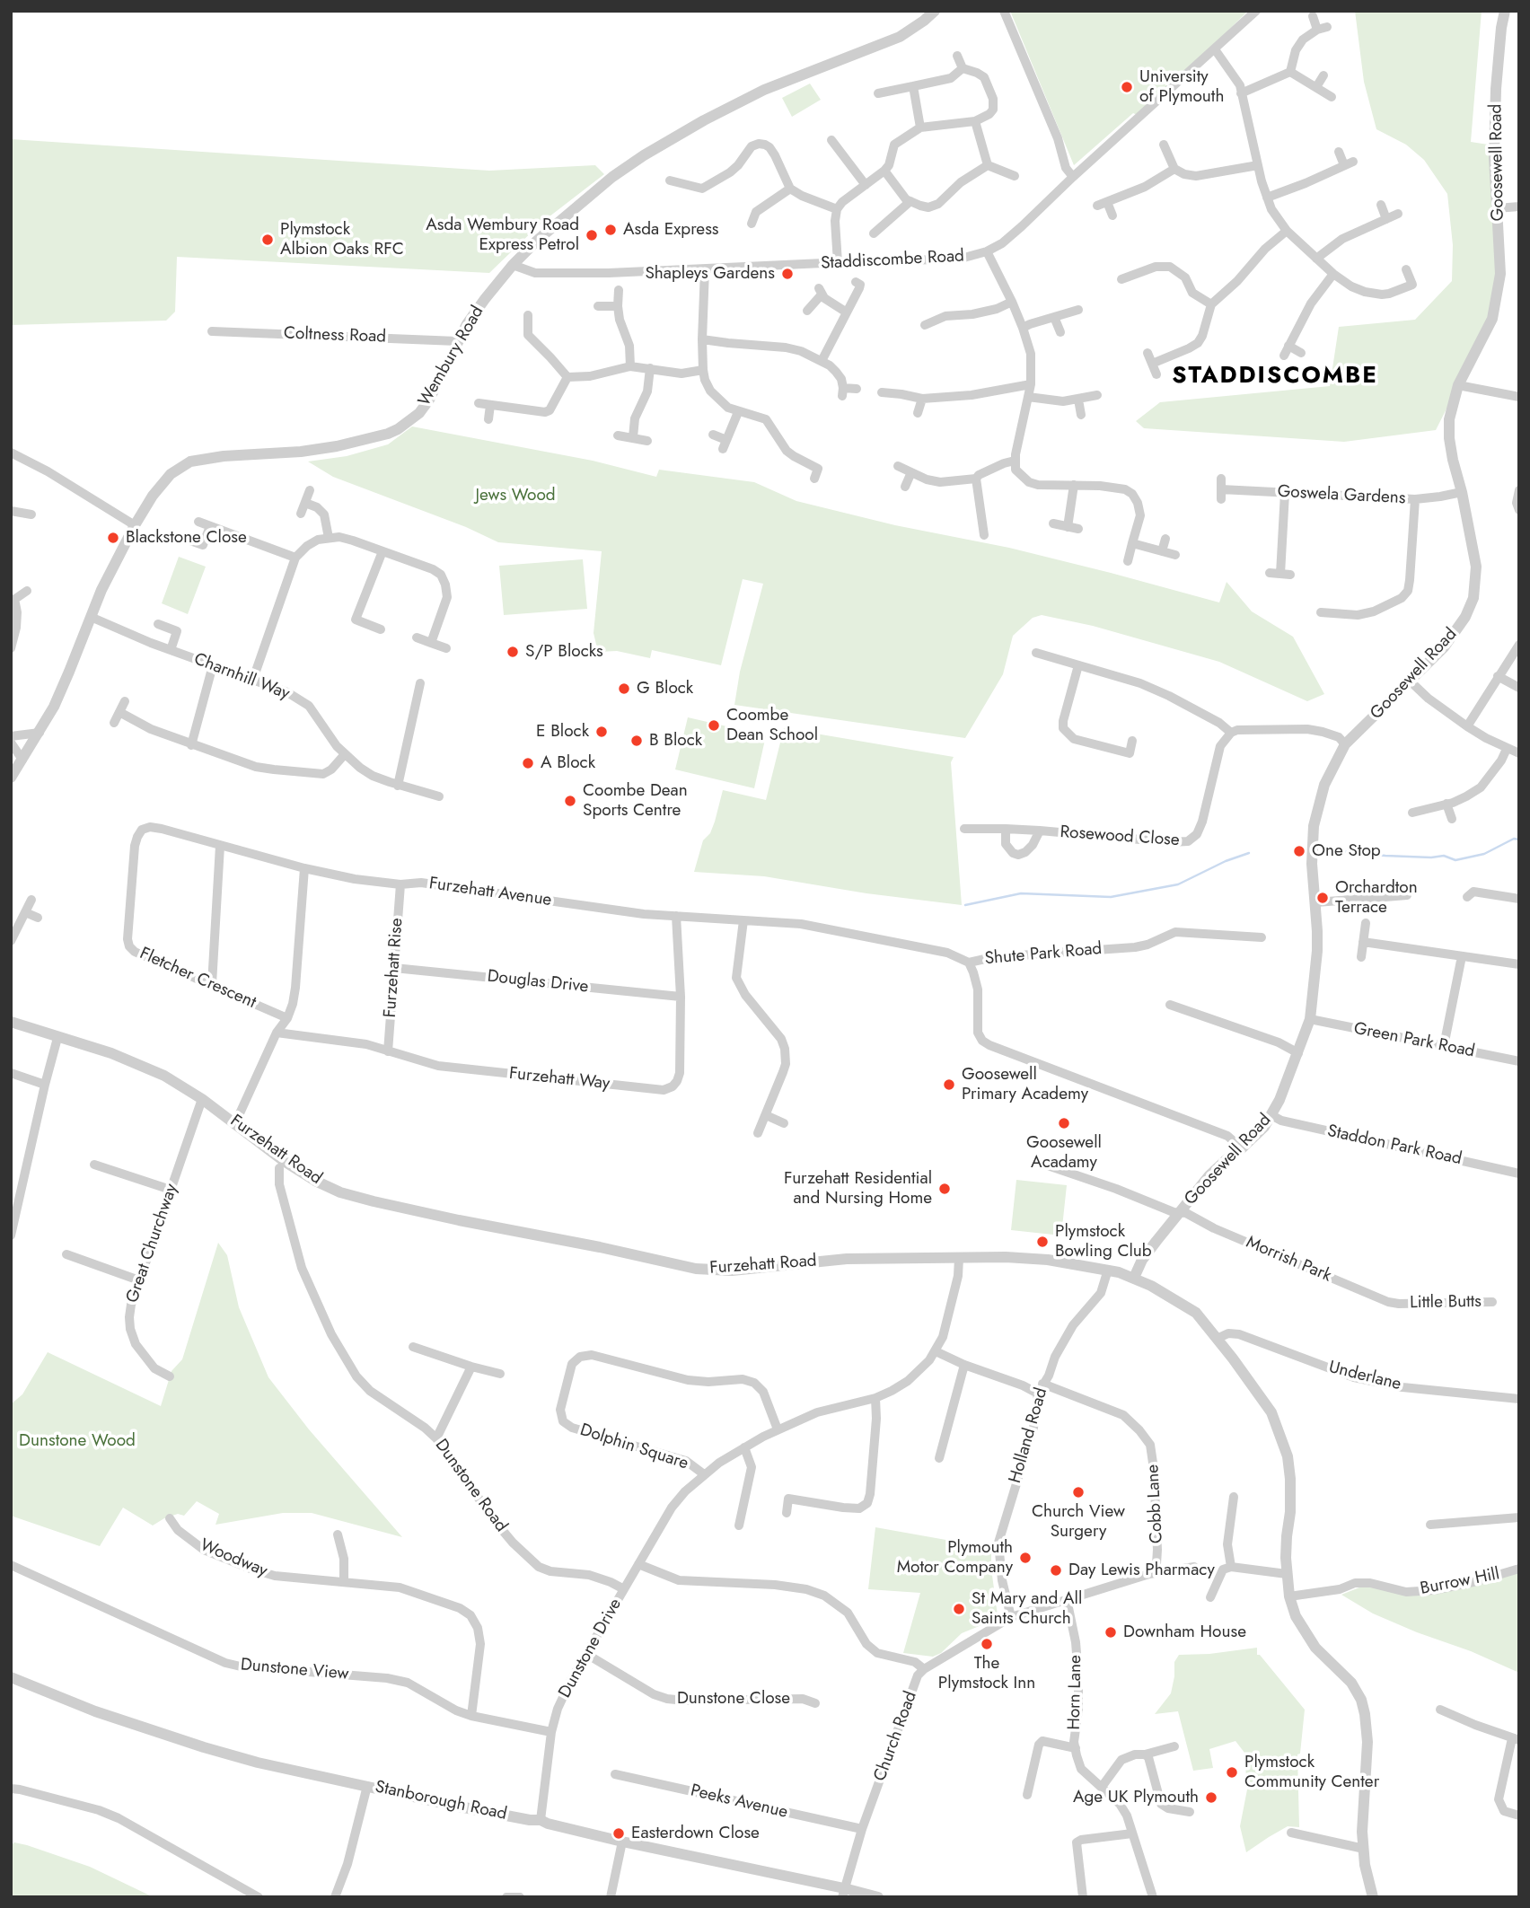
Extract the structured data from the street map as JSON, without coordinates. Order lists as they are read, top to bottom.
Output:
{
  "streets": {
    "street": [
      "Goosewell Road",
      "Staddiscombe Road",
      "Coltness Road",
      "Wembury Road",
      "Goswela Gardens",
      "Charnhill Way",
      "Rosewood Close",
      "Furzehatt Avenue",
      "Shute Park Road",
      "Furzehatt Rise",
      "Fletcher Crescent",
      "Douglas Drive",
      "Green Park Road",
      "Furzehatt Way",
      "Staddon Park Road",
      "Furzehatt Road",
      "Great Churchway",
      "Morrish Park",
      "Little Butts",
      "Underlane",
      "Holland Road",
      "Dolphin Square",
      "Dunstone Road",
      "Cobb Lane",
      "Woodway",
      "Burrow Hill",
      "Dunstone Drive",
      "Dunstone View",
      "Horn Lane",
      "Dunstone Close",
      "Church Road",
      "Stanborough Road",
      "Peeks Avenue"
    ]
  },
  "crossings": [
    ["Goosewell Road", "Goswela Gardens"],
    ["Goosewell Road", "Green Park Road"],
    ["Goosewell Road", "Staddon Park Road"],
    ["Goosewell Road", "Furzehatt Road"],
    ["Goosewell Road", "Morrish Park"],
    ["Staddiscombe Road", "Wembury Road"],
    ["Coltness Road", "Wembury Road"],
    ["Wembury Road", "Charnhill Way"],
    ["Furzehatt Avenue", "Shute Park Road"],
    ["Furzehatt Avenue", "Furzehatt Rise"],
    ["Furzehatt Avenue", "Fletcher Crescent"],
    ["Furzehatt Avenue", "Furzehatt Way"],
    ["Shute Park Road", "Furzehatt Way"],
    ["Furzehatt Rise", "Douglas Drive"],
    ["Furzehatt Rise", "Furzehatt Way"],
    ["Douglas Drive", "Furzehatt Way"],
    ["Furzehatt Road", "Great Churchway"],
    ["Furzehatt Road", "Underlane"],
    ["Furzehatt Road", "Holland Road"],
    ["Furzehatt Road", "Burrow Hill"],
    ["Morrish Park", "Little Butts"],
    ["Holland Road", "Cobb Lane"],
    ["Holland Road", "Church Road"],
    ["Dolphin Square", "Dunstone Drive"],
    ["Dunstone Road", "Dunstone Drive"],
    ["Cobb Lane", "Dunstone Drive"],
    ["Cobb Lane", "Church Road"],
    ["Woodway", "Dunstone View"],
    ["Dunstone Drive", "Dunstone View"],
    ["Dunstone Drive", "Dunstone Close"],
    ["Dunstone Drive", "Stanborough Road"],
    ["Horn Lane", "Church Road"],
    ["Church Road", "Stanborough Road"],
    ["Church Road", "Peeks Avenue"]
  ],
  "districts": ["STADDISCOMBE"],
  "parks": ["Jews Wood", "Dunstone Wood"],
  "places": [
    "University of Plymouth",
    "Asda Express",
    "Asda Wembury Road Express Petrol",
    "Plymstock Albion Oaks RFC",
    "Shapleys Gardens",
    "Blackstone Close",
    "S/P Blocks",
    "G Block",
    "Coombe Dean School",
    "E Block",
    "B Block",
    "A Block",
    "Coombe Dean Sports Centre",
    "One Stop",
    "Orchardton Terrace",
    "Goosewell Primary Academy",
    "Goosewell Acadamy",
    "Furzehatt Residential and Nursing Home",
    "Plymstock Bowling Club",
    "Church View Surgery",
    "Plymouth Motor Company",
    "Day Lewis Pharmacy",
    "St Mary and All Saints Church",
    "Downham House",
    "The Plymstock Inn",
    "Plymstock Community Center",
    "Age UK Plymouth",
    "Easterdown Close"
  ]
}
